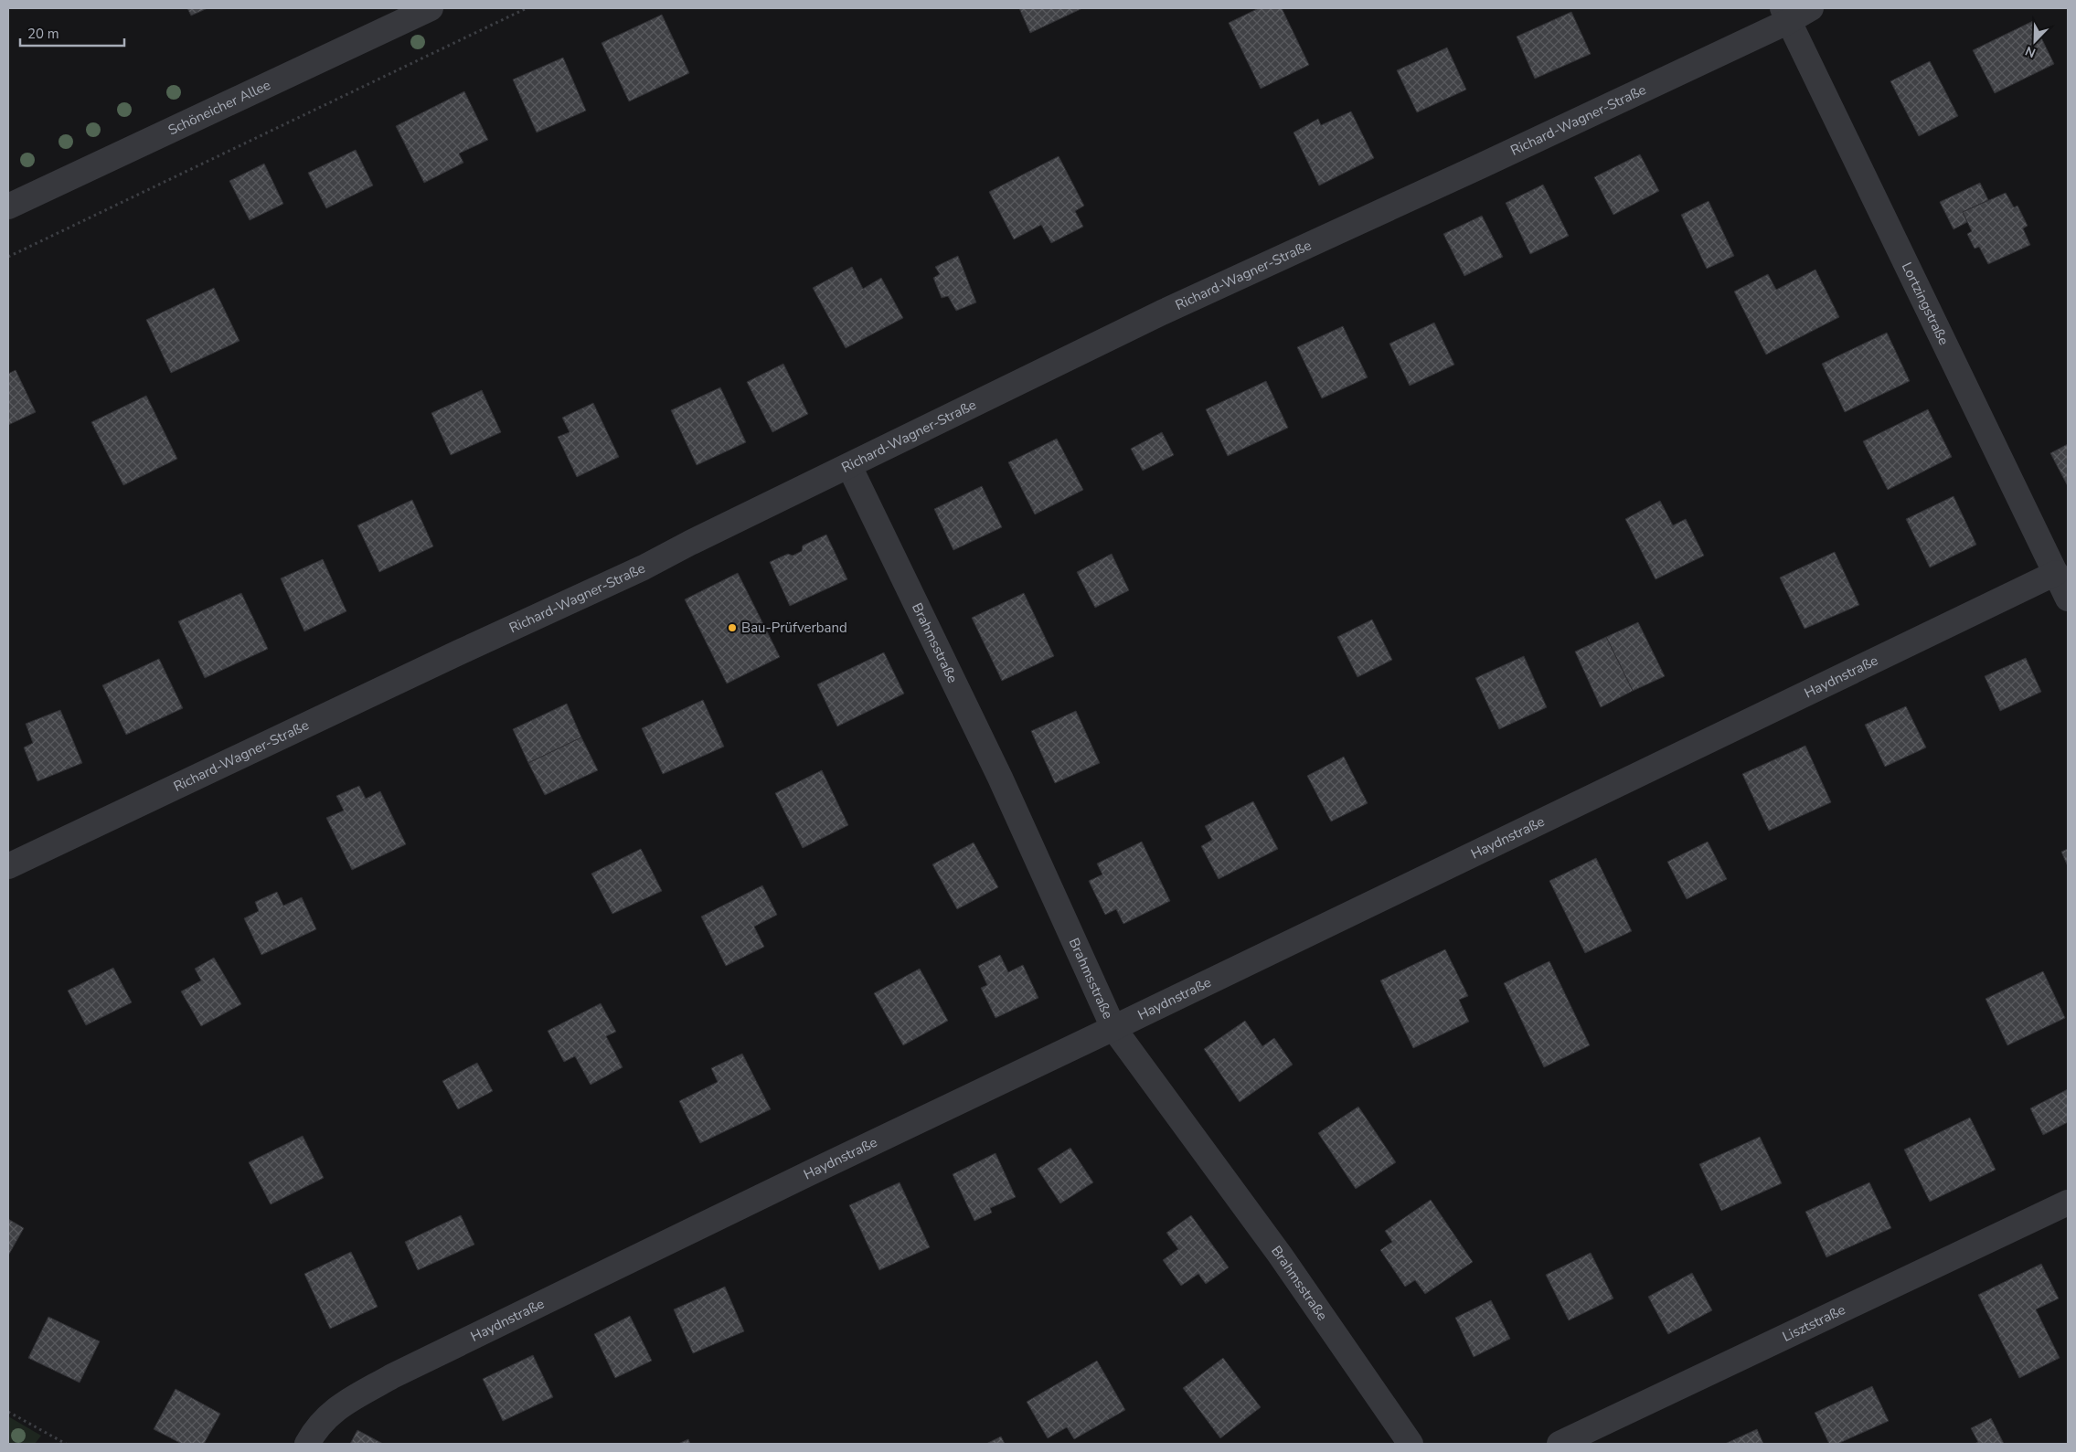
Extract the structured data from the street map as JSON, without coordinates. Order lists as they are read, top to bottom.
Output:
{
  "streets": {
    "street": [
      "Schöneicher Allee",
      "Richard-Wagner-Straße",
      "Lortzingstraße",
      "Brahmsstraße",
      "Haydnstraße",
      "Lisztstraße"
    ]
  },
  "crossings": [
    ["Richard-Wagner-Straße", "Lortzingstraße"],
    ["Richard-Wagner-Straße", "Brahmsstraße"],
    ["Lortzingstraße", "Haydnstraße"],
    ["Brahmsstraße", "Haydnstraße"]
  ],
  "places": ["Bau-Prüfverband"],
  "scale_bar": "20 m",
  "north": "bottom left"
}
